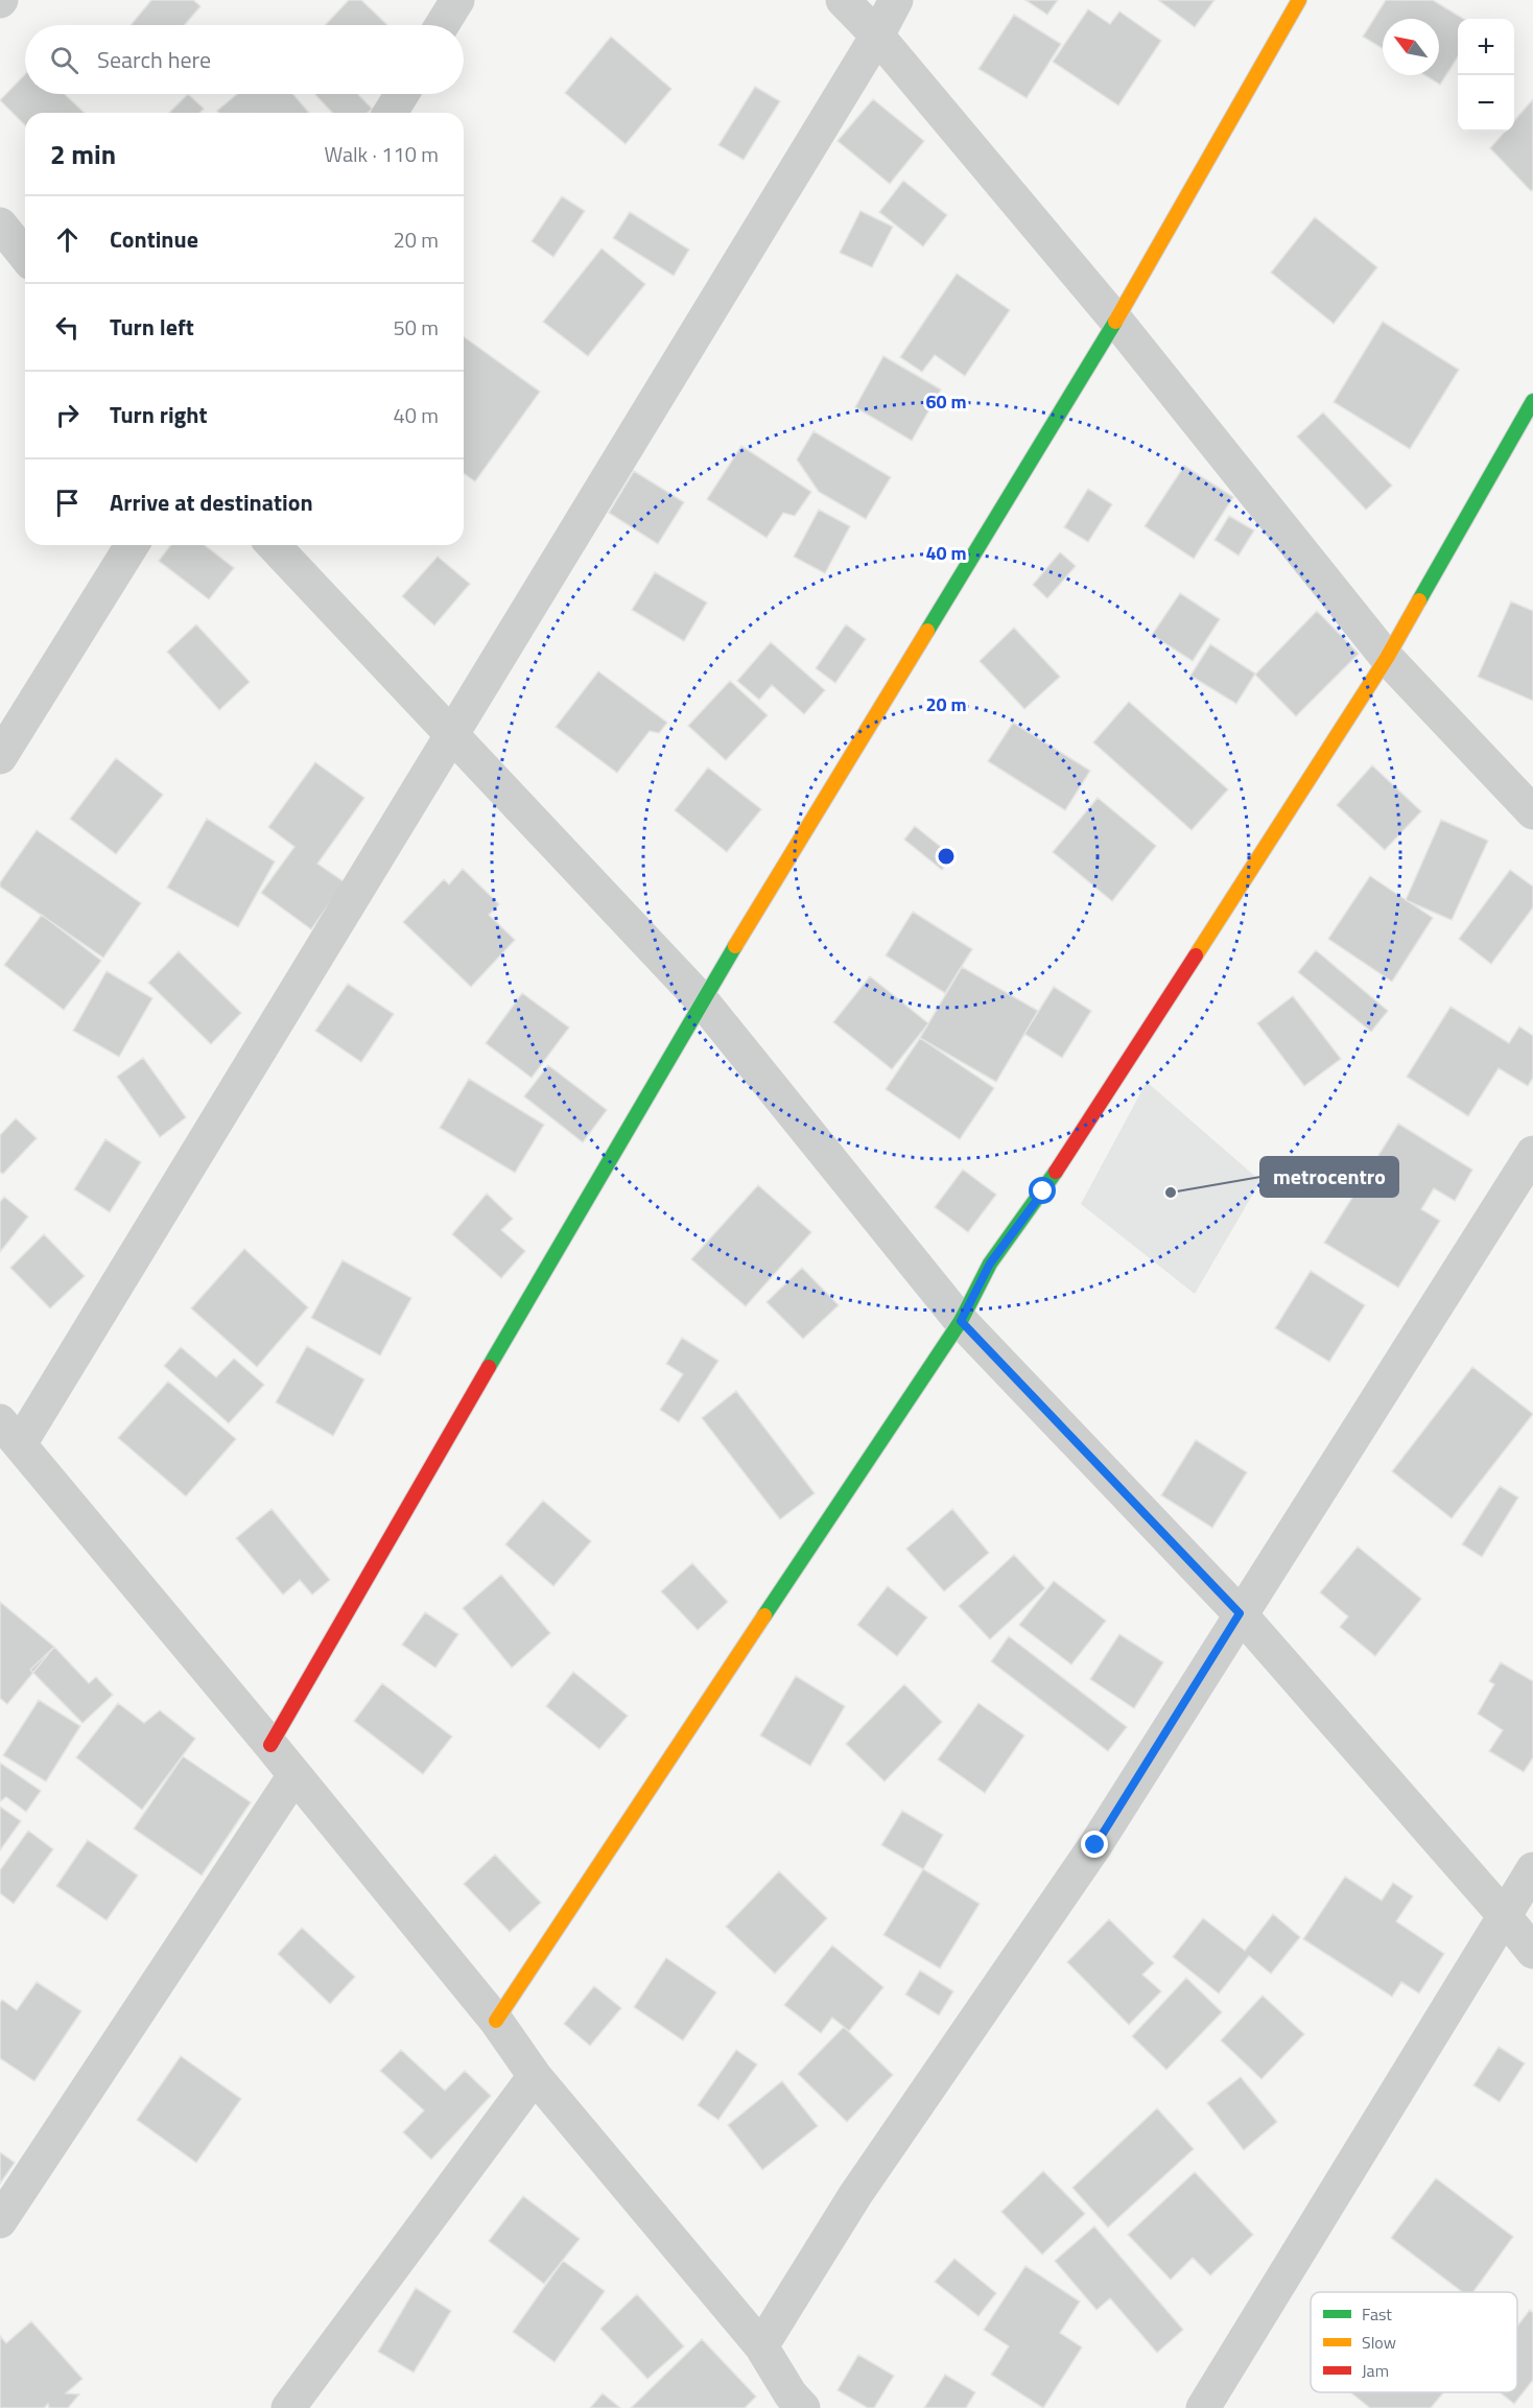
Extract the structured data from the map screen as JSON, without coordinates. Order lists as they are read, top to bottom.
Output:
{
  "places": ["metrocentro"],
  "legend": ["Fast", "Slow", "Jam"],
  "north": "top left",
  "page": {
    "map_buttons": ["+", "−"],
    "search": "Search here",
    "heading": ["2 min", "Walk · 110 m"],
    "list": [
      ["Continue", "20 m"],
      ["Turn left", "50 m"],
      ["Turn right", "40 m"],
      "Arrive at destination"
    ]
  },
  "rings": ["60 m", "40 m", "20 m"]
}
